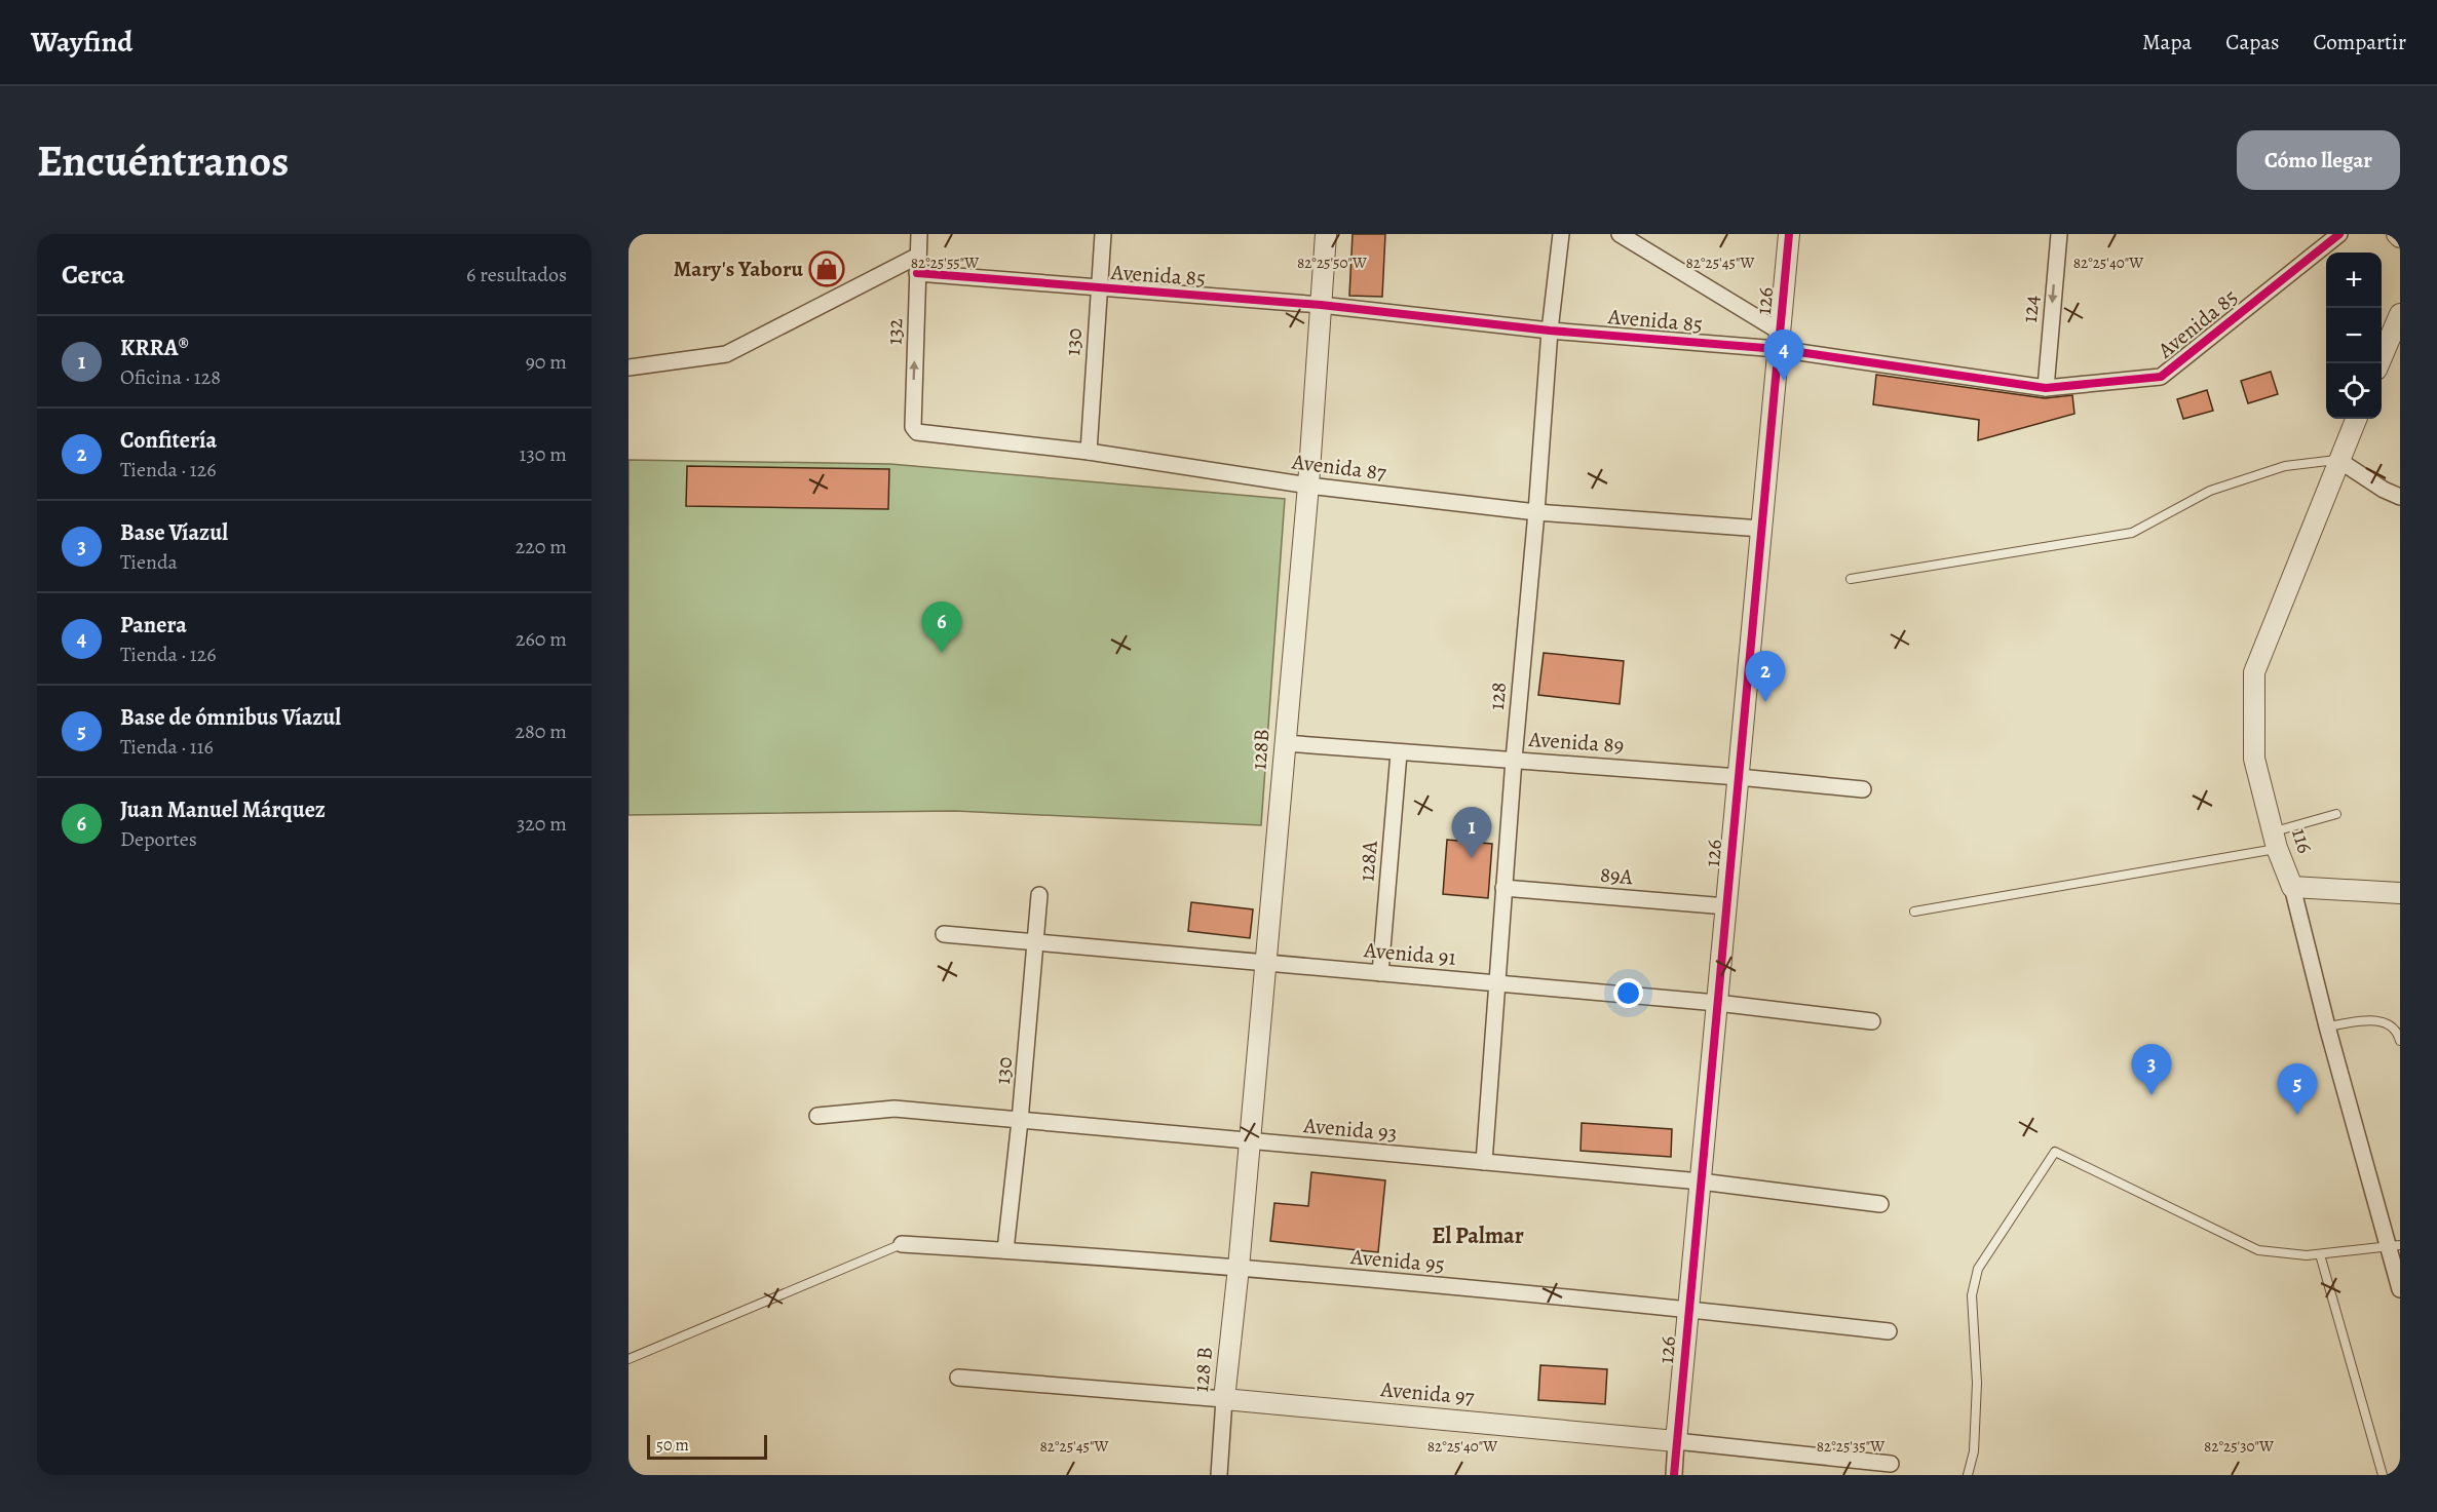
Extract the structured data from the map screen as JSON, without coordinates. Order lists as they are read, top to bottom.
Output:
{
  "streets": {
    "street": [
      "Avenida 85",
      "126",
      "124",
      "132",
      "130",
      "Avenida 87",
      "128",
      "Avenida 89",
      "128B",
      "116",
      "128A",
      "89A",
      "Avenida 91",
      "Avenida 93",
      "Avenida 95",
      "128 B",
      "Avenida 97"
    ]
  },
  "crossings": [
    ["Avenida 85", "126"],
    ["Avenida 85", "124"],
    ["Avenida 85", "132"],
    ["Avenida 85", "130"],
    ["Avenida 85", "128"],
    ["Avenida 85", "128B"],
    ["126", "Avenida 87"],
    ["126", "Avenida 89"],
    ["126", "89A"],
    ["126", "Avenida 91"],
    ["126", "Avenida 93"],
    ["126", "Avenida 95"],
    ["126", "Avenida 97"],
    ["132", "Avenida 87"],
    ["130", "Avenida 87"],
    ["130", "Avenida 91"],
    ["130", "Avenida 93"],
    ["130", "Avenida 95"],
    ["Avenida 87", "128"],
    ["Avenida 87", "128B"],
    ["128", "Avenida 89"],
    ["128", "89A"],
    ["128", "Avenida 91"],
    ["128", "Avenida 93"],
    ["Avenida 89", "128B"],
    ["Avenida 89", "128A"],
    ["128B", "Avenida 91"],
    ["128B", "Avenida 93"],
    ["128B", "Avenida 95"],
    ["128B", "128 B"],
    ["128A", "Avenida 91"],
    ["Avenida 95", "128 B"],
    ["128 B", "Avenida 97"]
  ],
  "one_way": ["124", "132"],
  "districts": ["El Palmar"],
  "places": {
    "shop": ["Mary's Yaboru"]
  },
  "scale_bar": "50 m",
  "page": {
    "header": "Wayfind",
    "nav": ["Mapa", "Capas", "Compartir"],
    "buttons": "Cómo llegar",
    "title": "Encuéntranos",
    "heading": ["Cerca", "6 resultados"],
    "map_buttons": ["+", "−"],
    "list": [
      {
        "mark": "1",
        "name": "KRRA®",
        "note": "Oficina · 128",
        "value": "90 m"
      },
      {
        "mark": "2",
        "name": "Confitería",
        "note": "Tienda · 126",
        "value": "130 m"
      },
      {
        "mark": "3",
        "name": "Base Víazul",
        "note": "Tienda",
        "value": "220 m"
      },
      {
        "mark": "4",
        "name": "Panera",
        "note": "Tienda · 126",
        "value": "260 m"
      },
      {
        "mark": "5",
        "name": "Base de ómnibus Víazul",
        "note": "Tienda · 116",
        "value": "280 m"
      },
      {
        "mark": "6",
        "name": "Juan Manuel Márquez",
        "note": "Deportes",
        "value": "320 m"
      }
    ],
    "pins": [
      "4",
      "6",
      "2",
      "1",
      "3",
      "5"
    ],
    "scale": "50 m"
  },
  "coordinates": [
    "82°25'55\"W",
    "82°25'50\"W",
    "82°25'45\"W",
    "82°25'40\"W",
    "82°25'35\"W",
    "82°25'30\"W"
  ]
}
